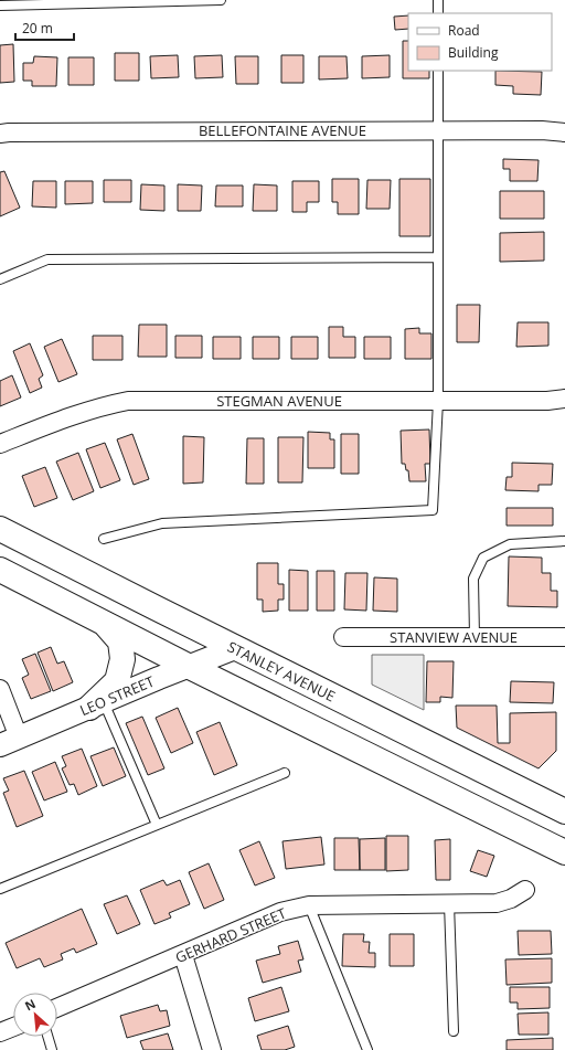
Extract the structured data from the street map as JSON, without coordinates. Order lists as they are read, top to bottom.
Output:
{
  "streets": {
    "main road": ["STANLEY AVENUE"],
    "street": [
      "BELLEFONTAINE AVENUE",
      "STEGMAN AVENUE",
      "STANVIEW AVENUE",
      "LEO STREET",
      "GERHARD STREET"
    ]
  },
  "crossings": [
    ["STANLEY AVENUE", "LEO STREET"]
  ],
  "legend": ["Road", "Building"],
  "scale_bar": "20 m",
  "north": "top left"
}
